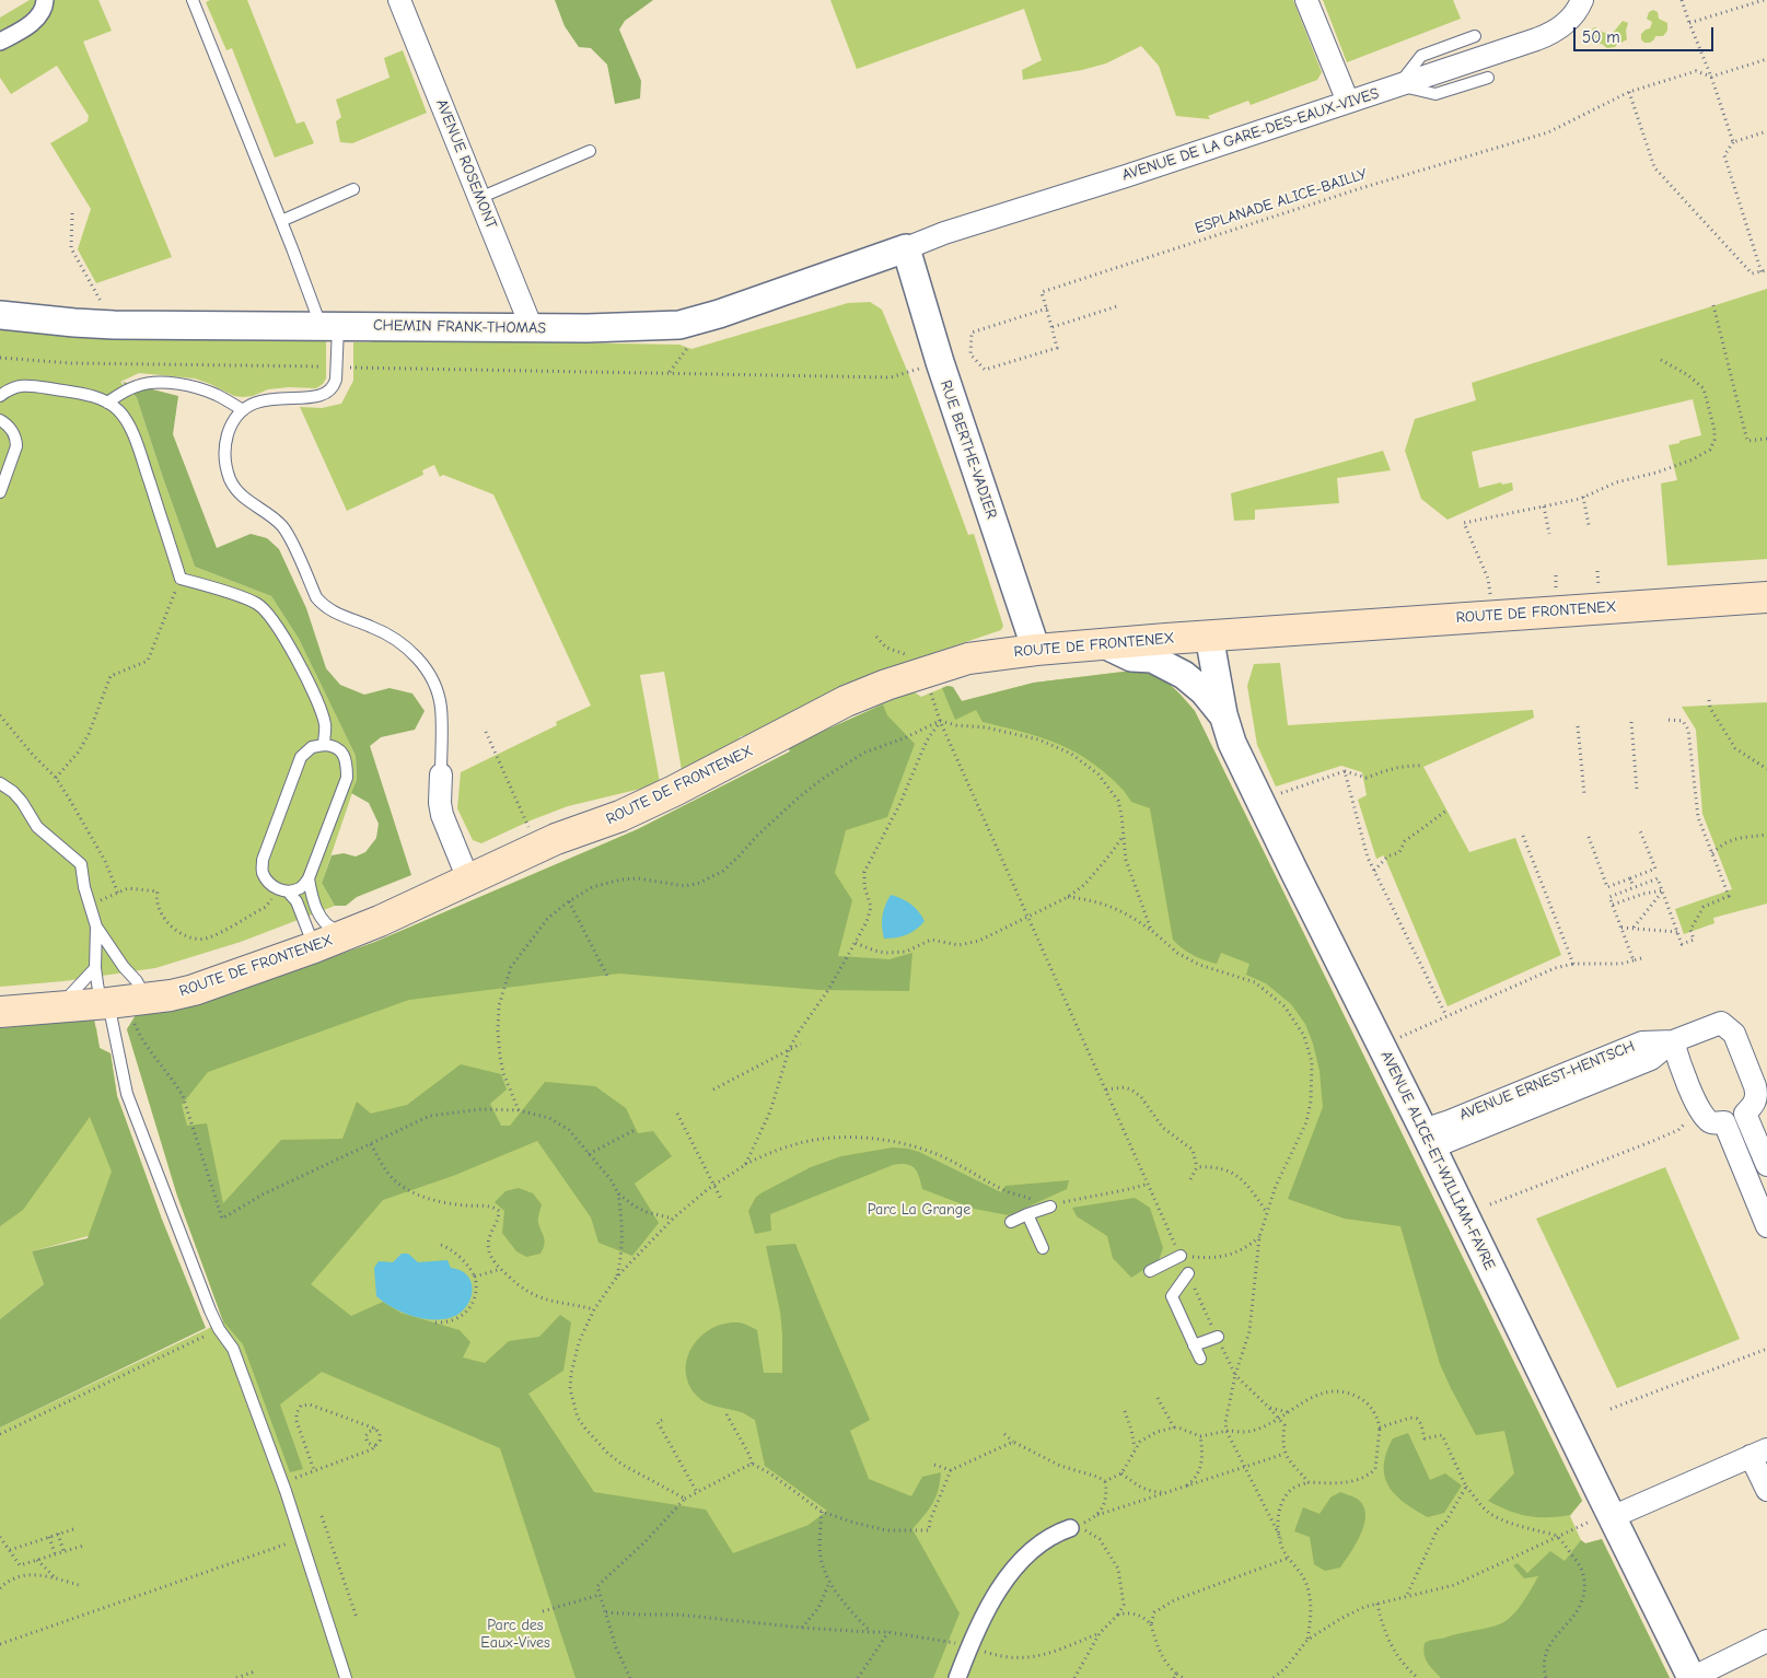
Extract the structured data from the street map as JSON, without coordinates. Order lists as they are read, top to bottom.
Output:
{
  "streets": {
    "main road": ["ROUTE DE FRONTENEX"],
    "street": [
      "AVENUE DE LA GARE-DES-EAUX-VIVES",
      "AVENUE ROSEMONT",
      "CHEMIN FRANK-THOMAS",
      "RUE BERTHE-VADIER",
      "AVENUE ERNEST-HENTSCH",
      "AVENUE ALICE-ET-WILLIAM-FAVRE"
    ],
    "path": ["ESPLANADE ALICE-BAILLY"]
  },
  "crossings": [
    ["AVENUE DE LA GARE-DES-EAUX-VIVES", "CHEMIN FRANK-THOMAS"],
    ["AVENUE DE LA GARE-DES-EAUX-VIVES", "RUE BERTHE-VADIER"],
    ["AVENUE ROSEMONT", "CHEMIN FRANK-THOMAS"],
    ["CHEMIN FRANK-THOMAS", "RUE BERTHE-VADIER"],
    ["RUE BERTHE-VADIER", "ROUTE DE FRONTENEX"],
    ["ROUTE DE FRONTENEX", "AVENUE ALICE-ET-WILLIAM-FAVRE"],
    ["AVENUE ERNEST-HENTSCH", "AVENUE ALICE-ET-WILLIAM-FAVRE"]
  ],
  "parks": ["Parc La Grange", "Parc des Eaux-Vives"],
  "scale_bar": "50 m"
}
